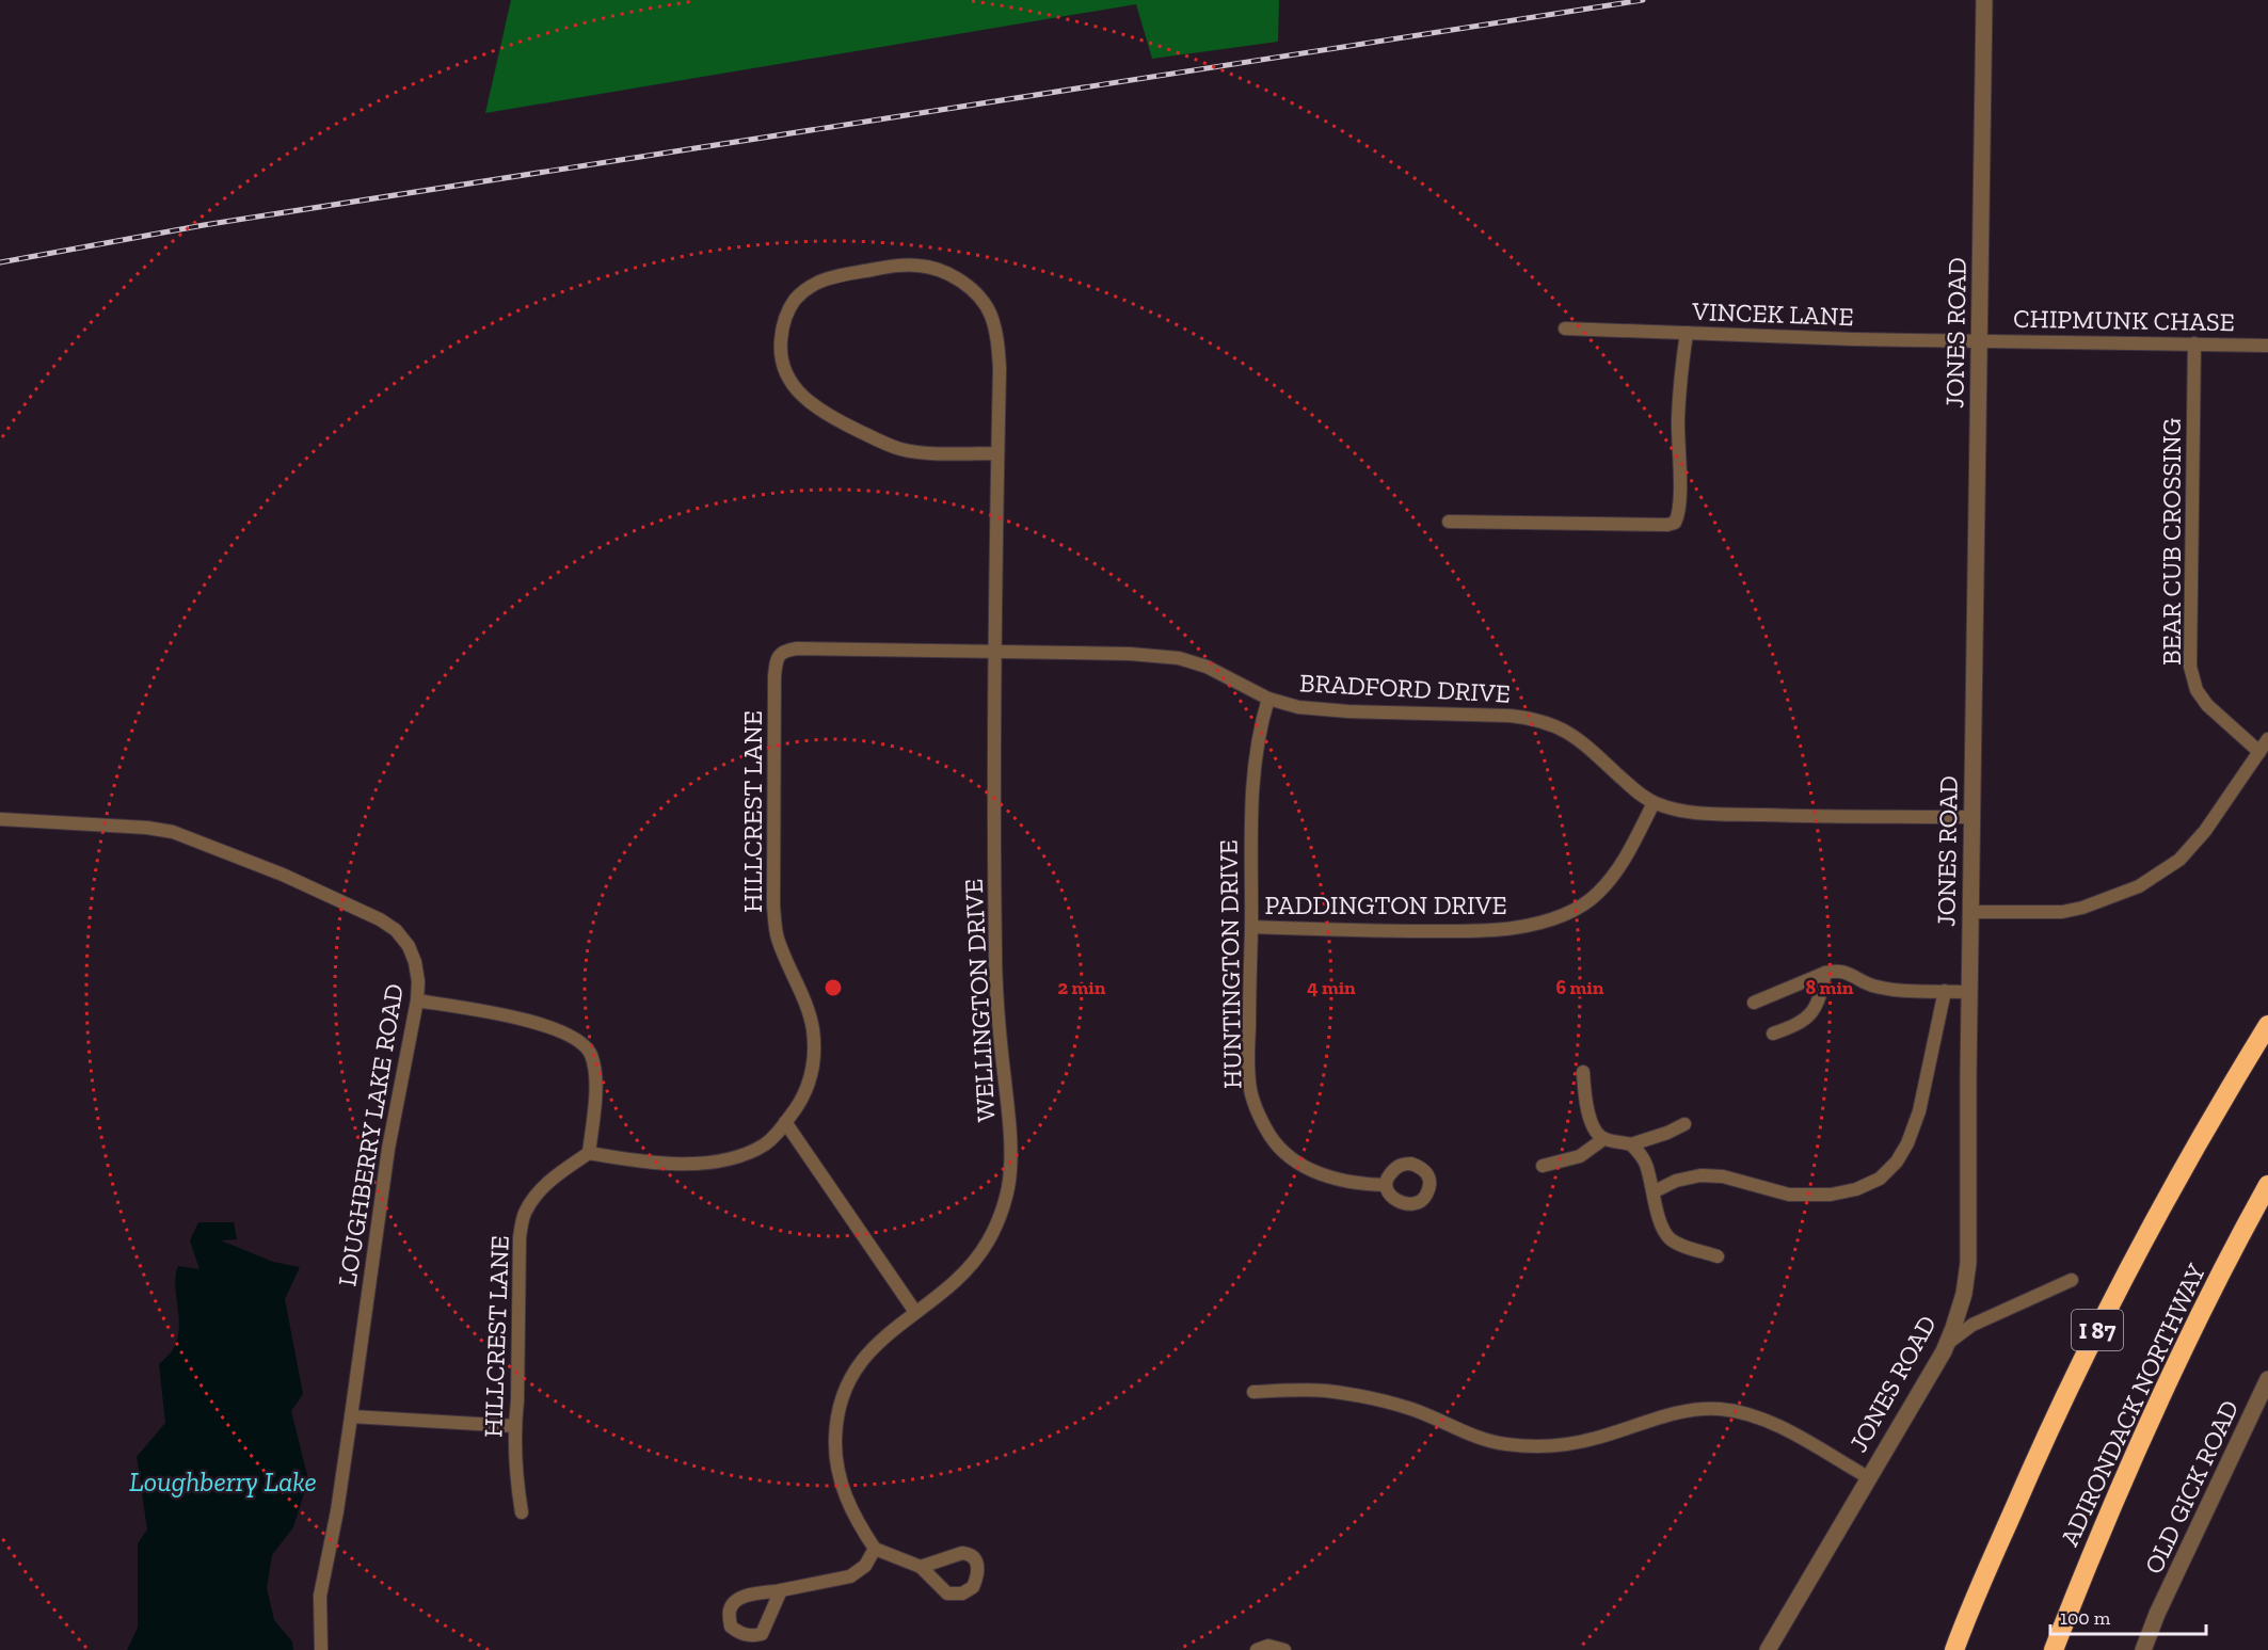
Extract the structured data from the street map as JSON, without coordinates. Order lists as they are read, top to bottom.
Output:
{
  "streets": {
    "highway": ["I 87", "ADIRONDACK NORTHWAY"],
    "street": [
      "VINCEK LANE",
      "CHIPMUNK CHASE",
      "JONES ROAD",
      "BEAR CUB CROSSING",
      "BRADFORD DRIVE",
      "HILLCREST LANE",
      "PADDINGTON DRIVE",
      "HUNTINGTON DRIVE",
      "WELLINGTON DRIVE",
      "LOUGHBERRY LAKE ROAD",
      "OLD GICK ROAD"
    ]
  },
  "crossings": [
    ["VINCEK LANE", "CHIPMUNK CHASE"],
    ["VINCEK LANE", "JONES ROAD"],
    ["CHIPMUNK CHASE", "JONES ROAD"],
    ["CHIPMUNK CHASE", "BEAR CUB CROSSING"],
    ["JONES ROAD", "BRADFORD DRIVE"],
    ["BRADFORD DRIVE", "HILLCREST LANE"],
    ["BRADFORD DRIVE", "PADDINGTON DRIVE"],
    ["BRADFORD DRIVE", "HUNTINGTON DRIVE"],
    ["BRADFORD DRIVE", "WELLINGTON DRIVE"],
    ["PADDINGTON DRIVE", "HUNTINGTON DRIVE"]
  ],
  "water": ["Loughberry Lake"],
  "scale_bar": "100 m",
  "rings": [
    "2 min",
    "4 min",
    "6 min",
    "8 min"
  ]
}
